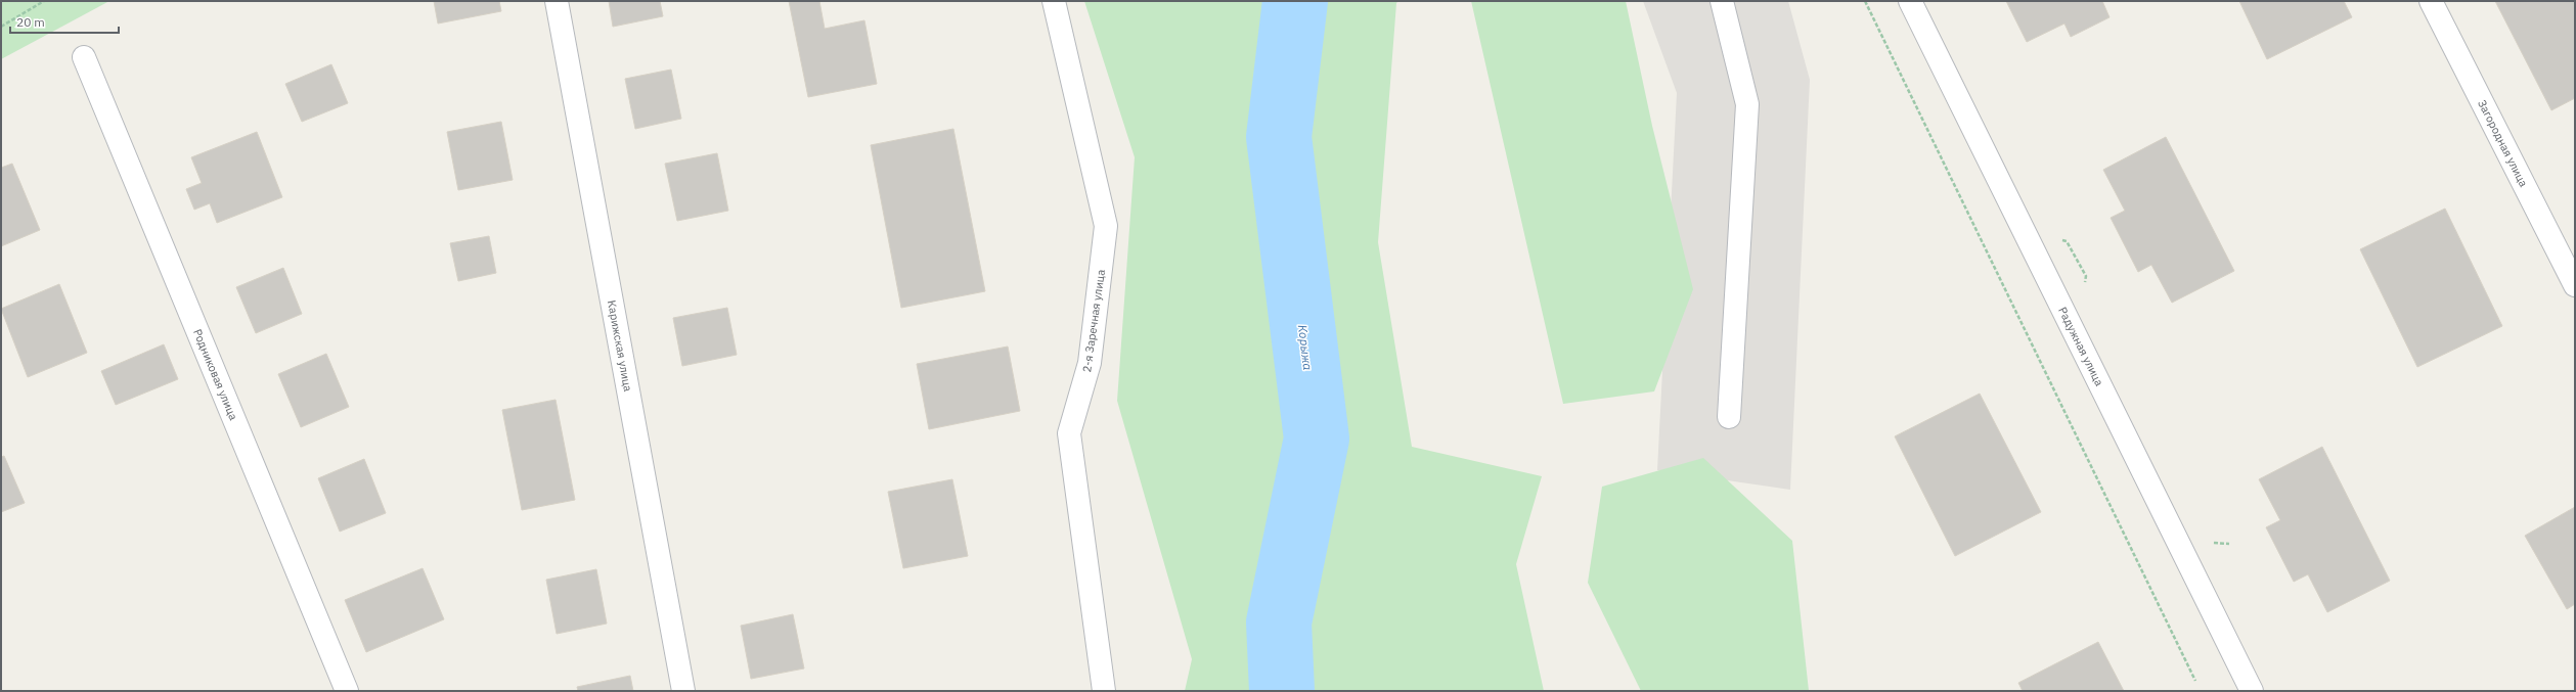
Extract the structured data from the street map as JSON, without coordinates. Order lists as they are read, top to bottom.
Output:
{
  "streets": {
    "street": [
      "Загородная улица",
      "2-я Заречная улица",
      "Радужная улица",
      "Карижская улица",
      "Родниковая улица"
    ]
  },
  "water": ["Корыжа"],
  "scale_bar": "20 m"
}
